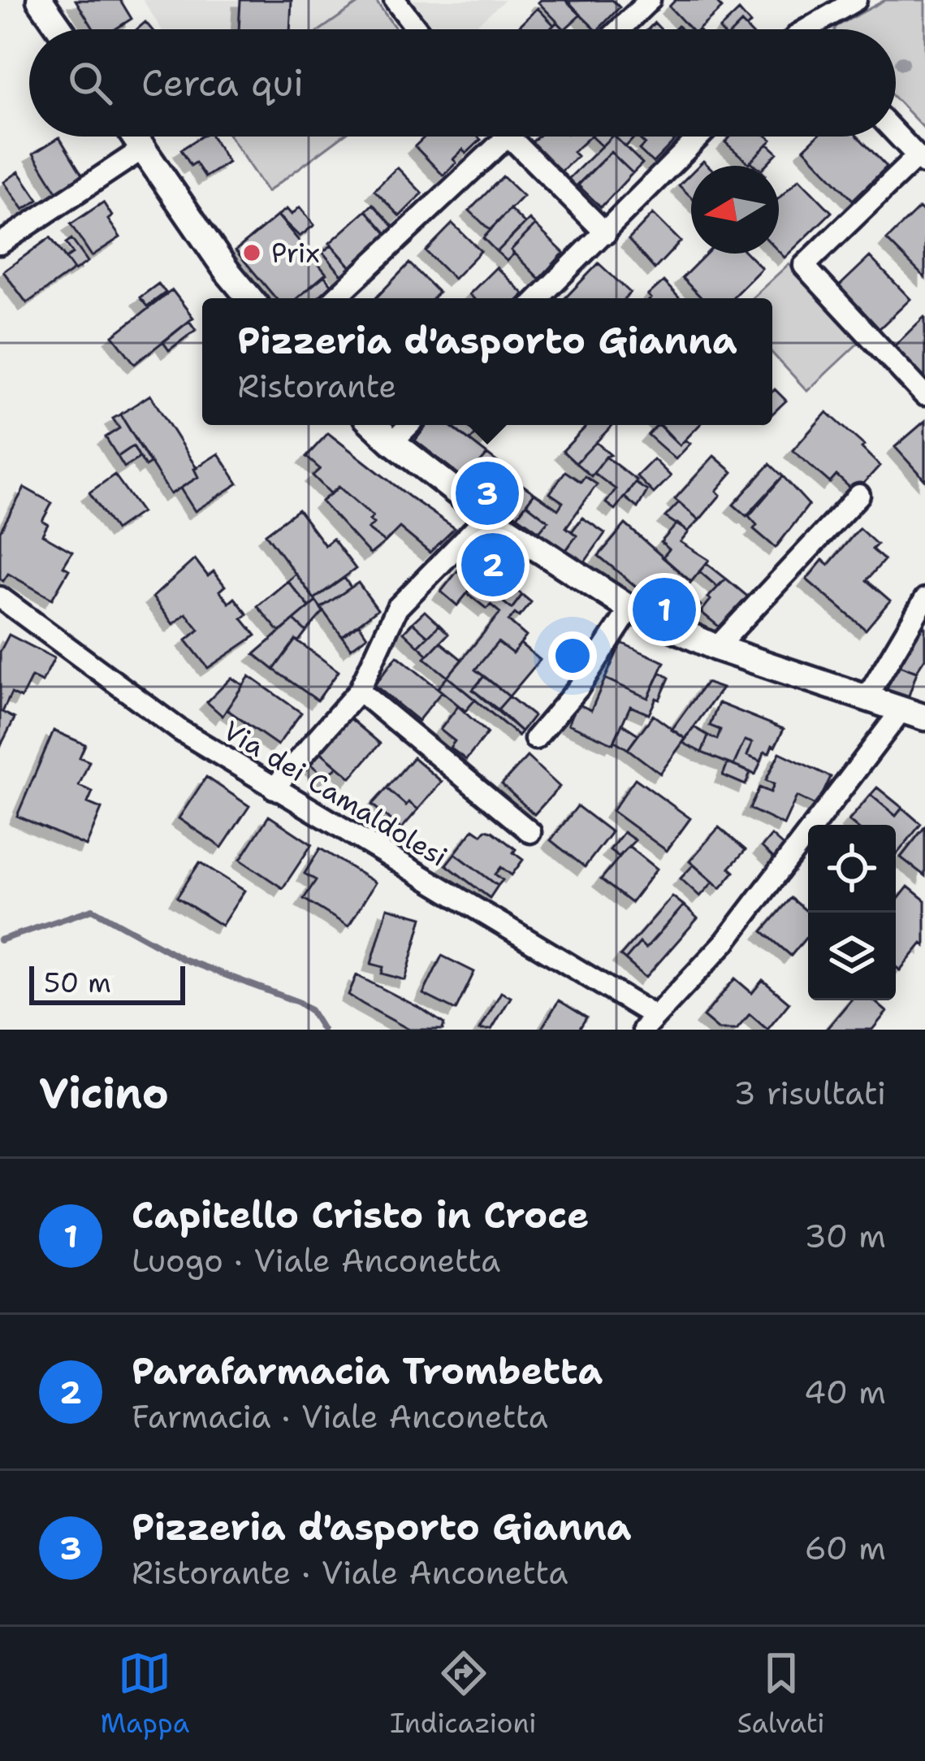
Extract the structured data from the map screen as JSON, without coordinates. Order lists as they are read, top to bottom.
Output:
{
  "streets": {
    "street": ["Via dei Camaldolesi"]
  },
  "places": ["Prix"],
  "scale_bar": "50 m",
  "north": "left",
  "page": {
    "search": "Cerca qui",
    "popup": ["Pizzeria d'asporto Gianna", "Ristorante"],
    "pins": ["3", "2", "1"],
    "scale": "50 m",
    "heading": ["Vicino", "3 risultati"],
    "list": [
      {
        "mark": "1",
        "name": "Capitello Cristo in Croce",
        "note": "Luogo · Viale Anconetta",
        "value": "30 m"
      },
      {
        "mark": "2",
        "name": "Parafarmacia Trombetta",
        "note": "Farmacia · Viale Anconetta",
        "value": "40 m"
      },
      {
        "mark": "3",
        "name": "Pizzeria d'asporto Gianna",
        "note": "Ristorante · Viale Anconetta",
        "value": "60 m"
      }
    ],
    "nav": ["Mappa", "Indicazioni", "Salvati"]
  }
}
